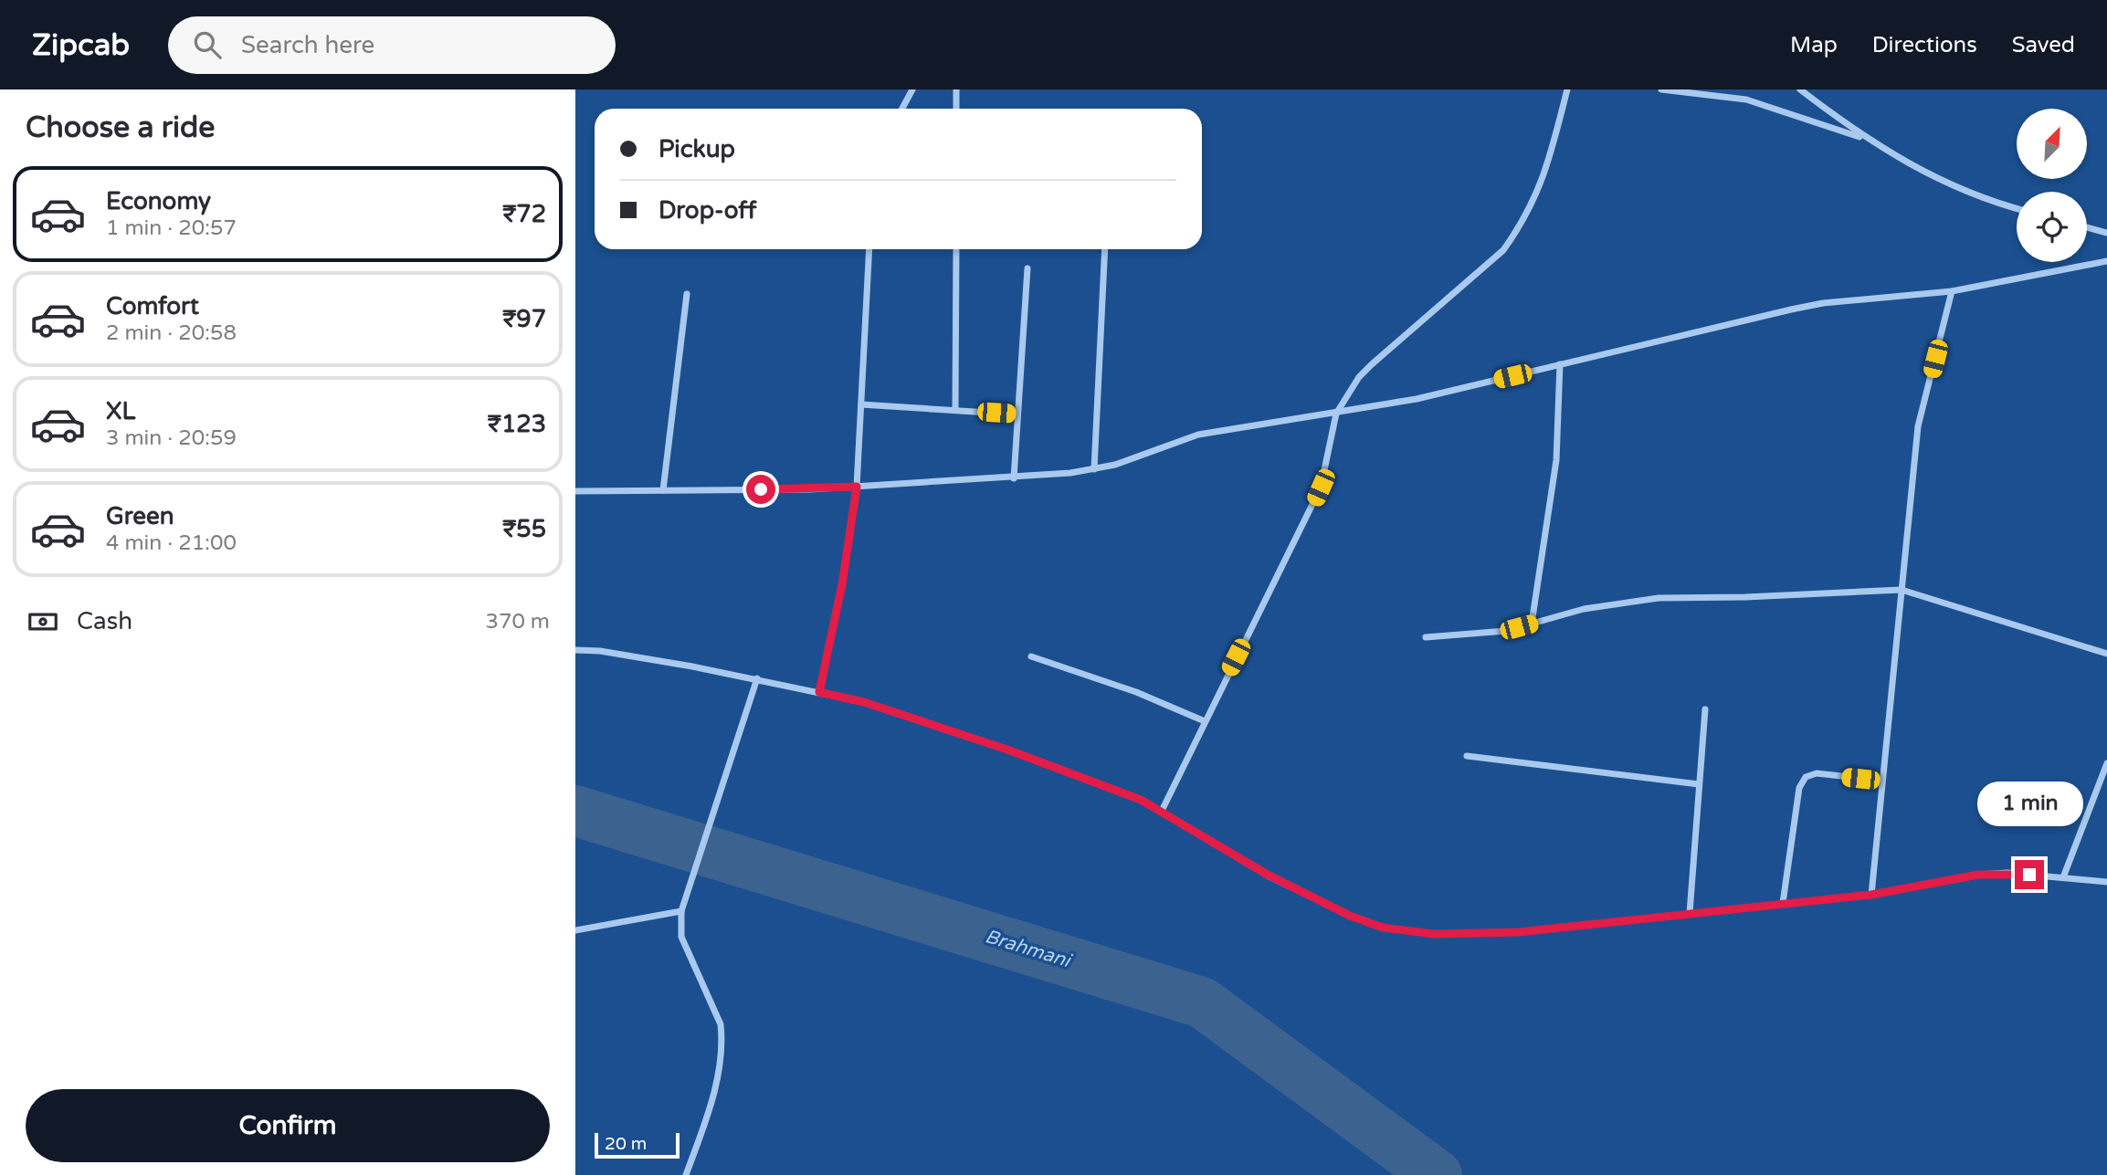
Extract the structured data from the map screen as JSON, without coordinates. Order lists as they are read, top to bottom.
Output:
{
  "water": ["Brahmani"],
  "scale_bar": "20 m",
  "north": "top right",
  "page": {
    "header": "Zipcab",
    "search": "Search here",
    "nav": ["Map", "Directions", "Saved"],
    "heading": "Choose a ride",
    "banner": ["Pickup", "Drop-off"],
    "list": [
      {
        "name": "Economy",
        "note": "1 min · 20:57",
        "value": "₹72"
      },
      {
        "name": "Comfort",
        "note": "2 min · 20:58",
        "value": "₹97"
      },
      {
        "name": "XL",
        "note": "3 min · 20:59",
        "value": "₹123"
      },
      {
        "name": "Green",
        "note": "4 min · 21:00",
        "value": "₹55"
      }
    ],
    "pay": ["Cash", "370 m"],
    "bubble": "1 min",
    "buttons": "Confirm",
    "scale": "20 m"
  }
}
